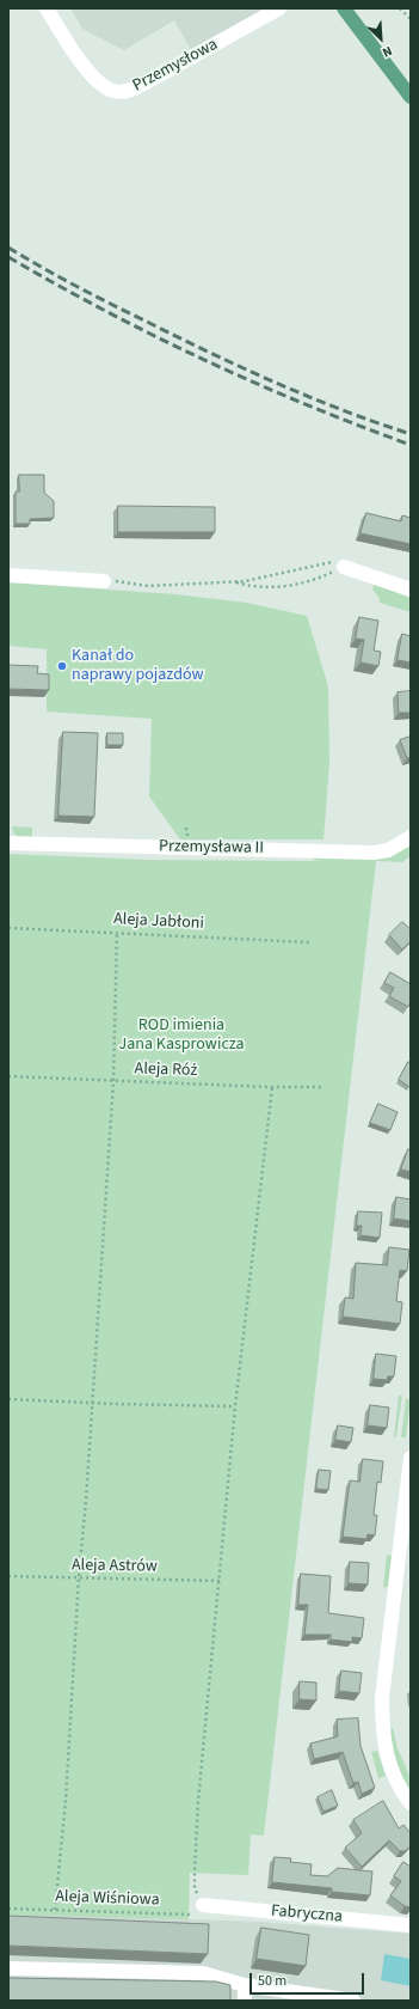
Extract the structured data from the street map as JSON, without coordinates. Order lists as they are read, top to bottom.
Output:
{
  "streets": {
    "street": ["Przemysłowa", "Przemysława II", "Fabryczna"],
    "path": [
      "Aleja Jabłoni",
      "Aleja Róż",
      "Aleja Astrów",
      "Aleja Wiśniowa"
    ]
  },
  "crossings": [
    ["Aleja Wiśniowa", "Fabryczna"]
  ],
  "parks": ["ROD imienia Jana Kasprowicza"],
  "places": ["Kanał do naprawy pojazdów"],
  "scale_bar": "50 m",
  "north": "bottom right"
}
